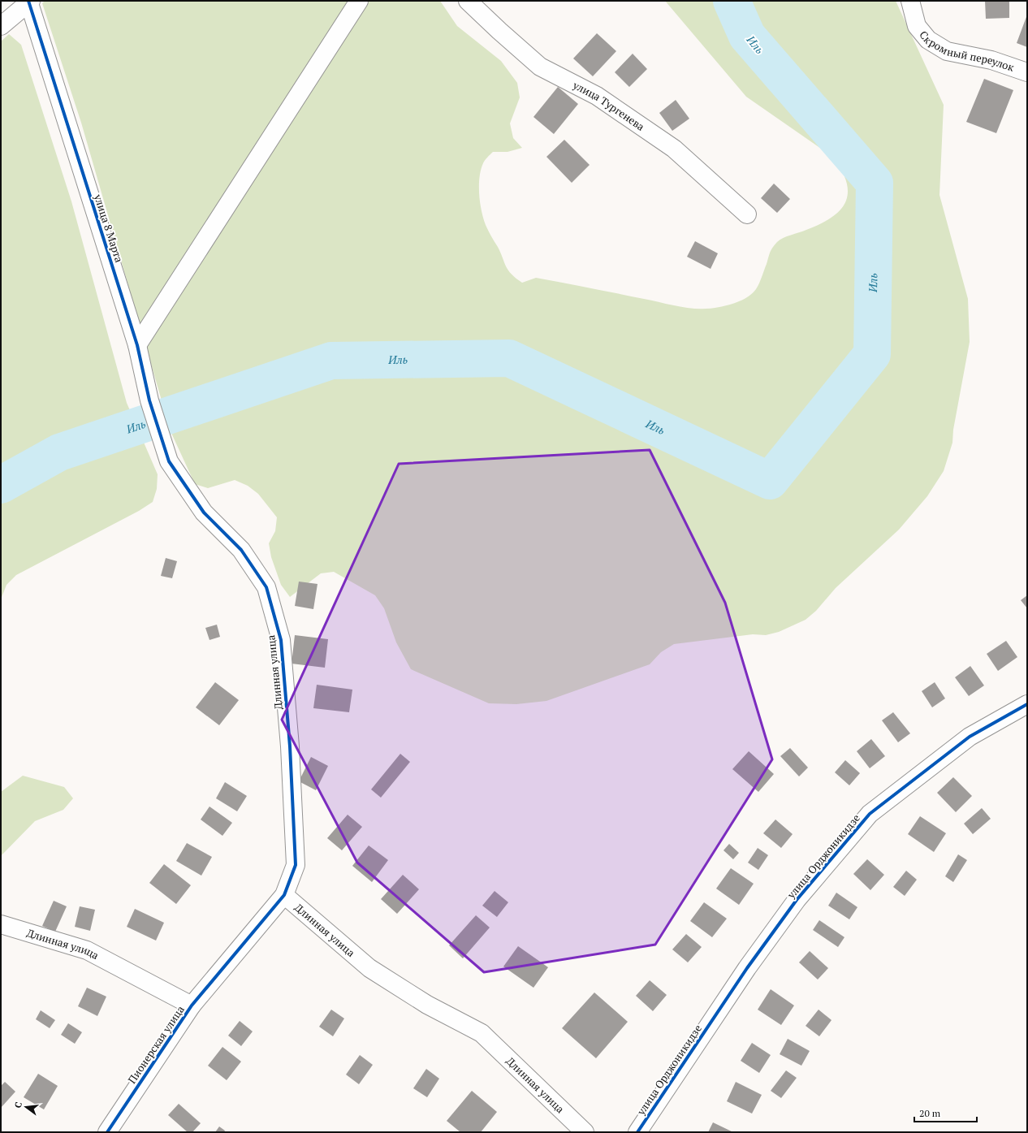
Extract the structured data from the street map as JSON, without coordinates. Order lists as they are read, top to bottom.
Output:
{
  "streets": {
    "street": [
      "Скромный переулок",
      "улица Тургенева",
      "улица 8 Марта",
      "Длинная улица",
      "улица Орджоникидзе",
      "Пионерская улица"
    ]
  },
  "crossings": [
    ["улица 8 Марта", "Длинная улица"],
    ["Длинная улица", "Пионерская улица"]
  ],
  "water": ["Иль"],
  "scale_bar": "20 m",
  "north": "left"
}
